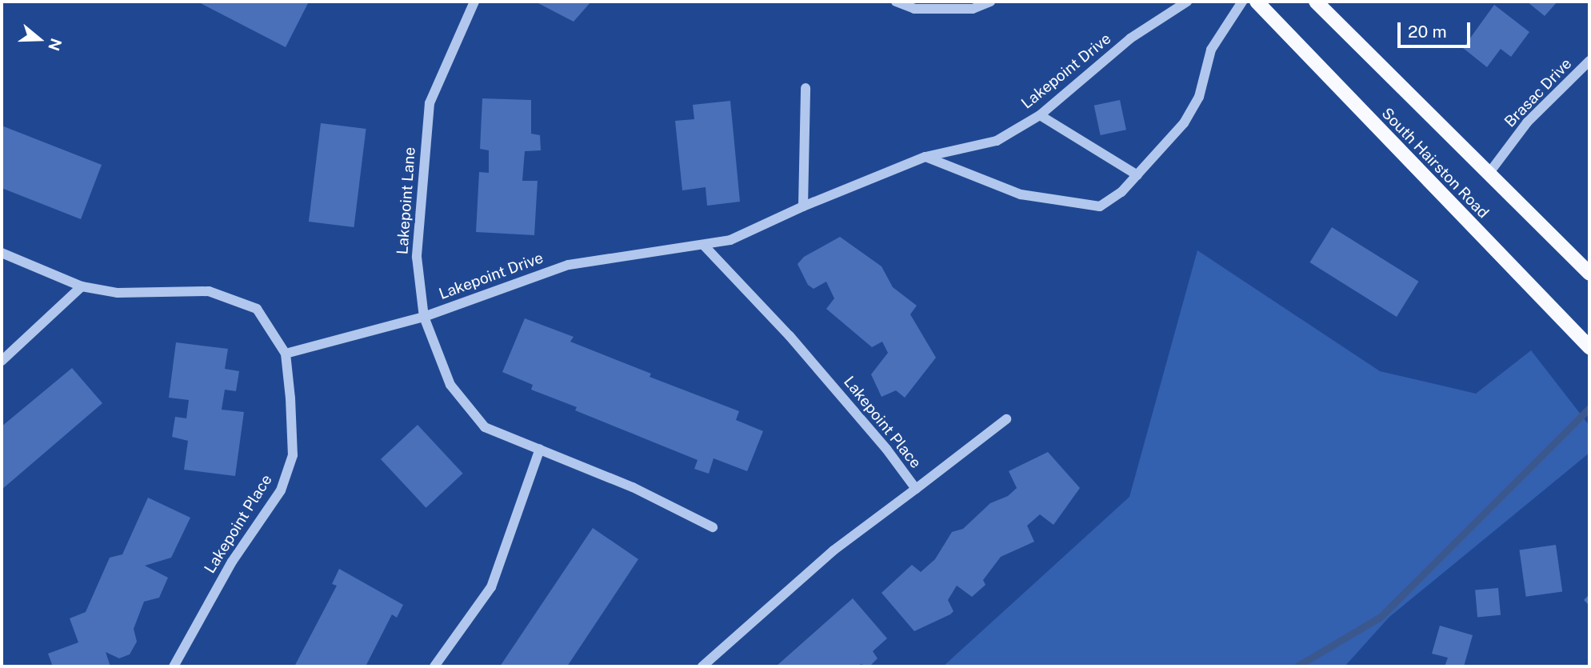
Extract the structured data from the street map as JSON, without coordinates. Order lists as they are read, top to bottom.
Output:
{
  "streets": {
    "main road": ["South Hairston Road"],
    "street": [
      "Lakepoint Drive",
      "Brasac Drive",
      "Lakepoint Lane",
      "Lakepoint Place"
    ]
  },
  "crossings": [
    ["Lakepoint Drive", "Lakepoint Lane"],
    ["Lakepoint Drive", "Lakepoint Place"],
    ["Brasac Drive", "South Hairston Road"]
  ],
  "scale_bar": "20 m",
  "north": "right"
}
